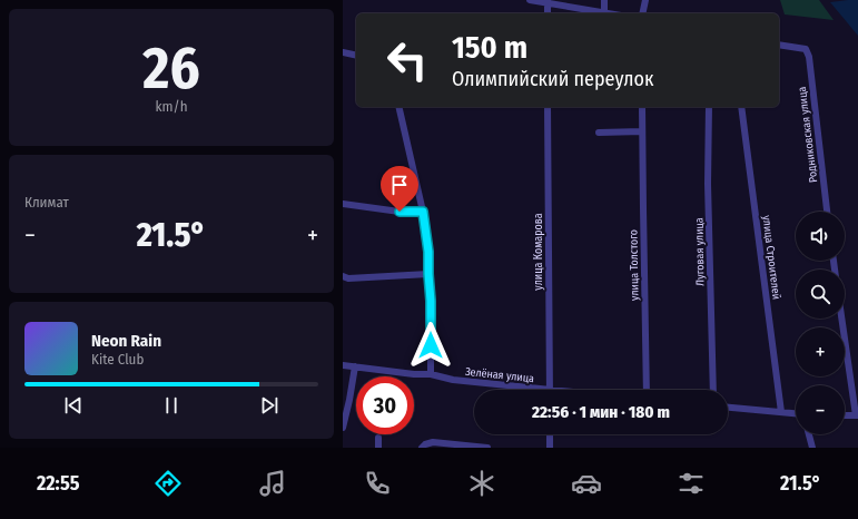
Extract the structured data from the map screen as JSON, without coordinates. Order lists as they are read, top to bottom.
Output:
{
  "streets": {
    "street": [
      "Родниковская улица",
      "улица Комарова",
      "Луговая улица",
      "улица Строителей",
      "улица Толстого",
      "Зелёная улица"
    ]
  },
  "page": {
    "tile": [
      ["26", "km/h"],
      "Климат"
    ],
    "turn": ["150 m", "Олимпийский переулок"],
    "map_buttons": ["+", "−"],
    "heat": ["−", "21.5°", "+"],
    "song": ["Neon Rain", "Kite Club"],
    "limit": "30",
    "trip": "22:56 · 1 мин · 180 m",
    "tabs": ["22:55", "21.5°"]
  }
}
